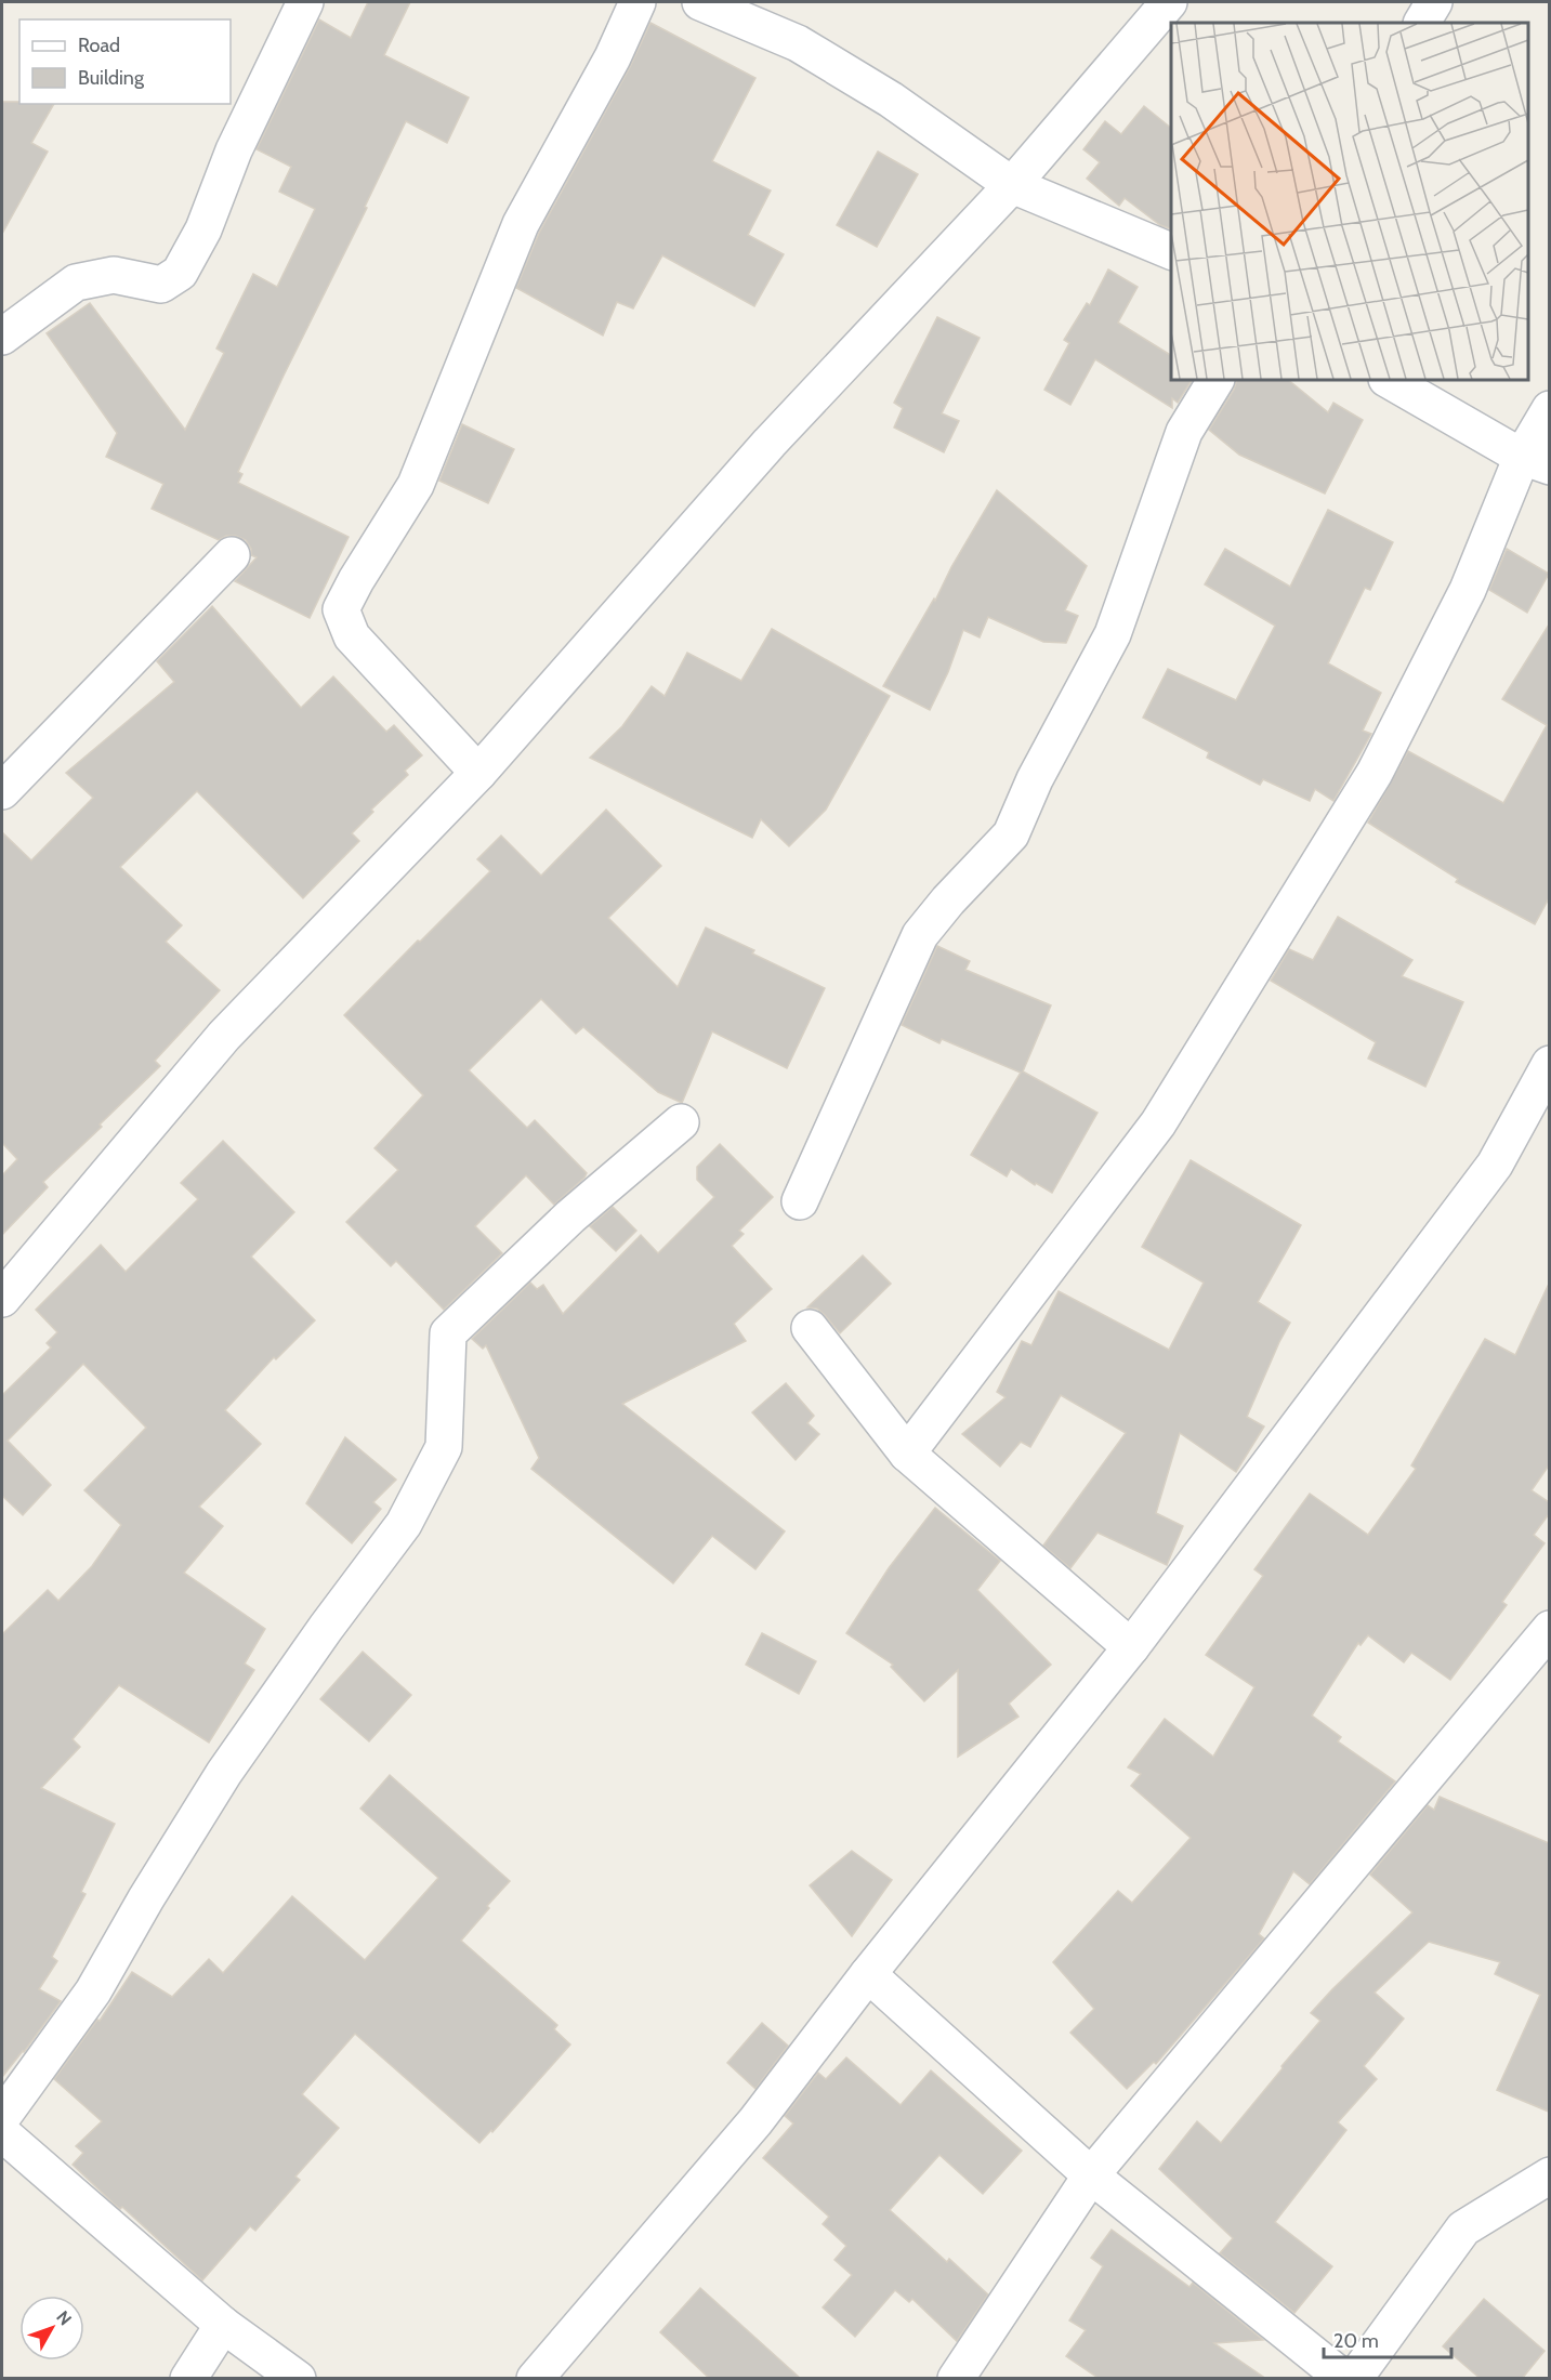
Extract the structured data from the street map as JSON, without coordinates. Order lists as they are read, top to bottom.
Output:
{
  "legend": ["Road", "Building"],
  "scale_bar": "20 m",
  "north": "top right"
}
